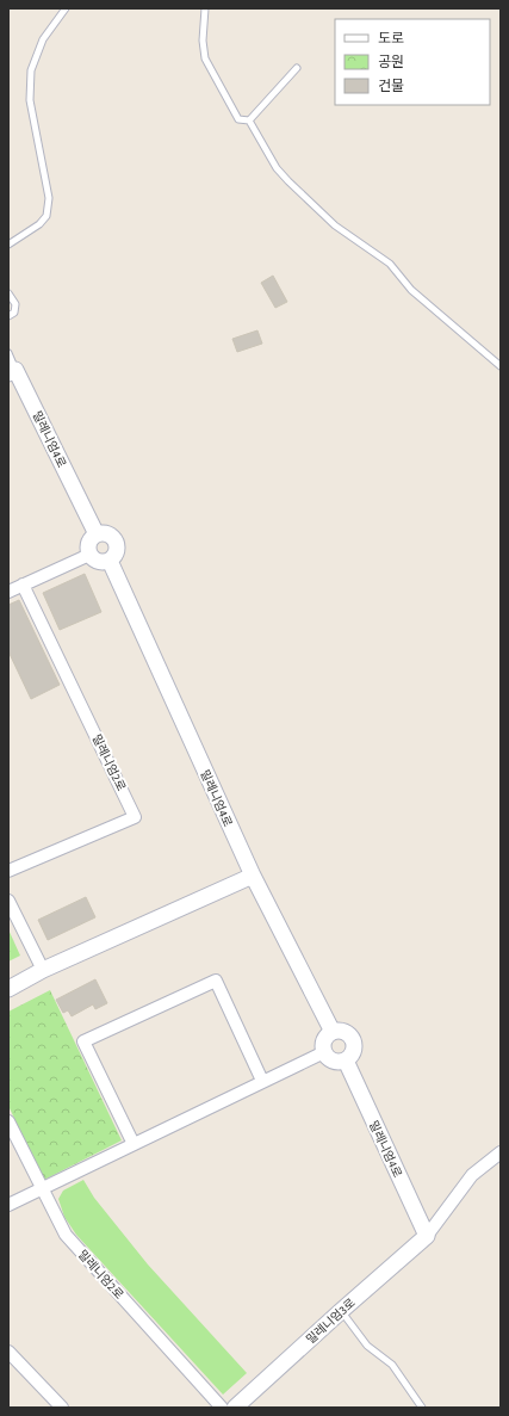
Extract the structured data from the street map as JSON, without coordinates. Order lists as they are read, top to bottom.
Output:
{
  "streets": {
    "street": ["밀레니엄4로", "밀레니엄2로", "밀레니엄3로"]
  },
  "crossings": [
    ["밀레니엄4로", "밀레니엄3로"]
  ],
  "legend": ["도로", "공원", "건물"]
}
